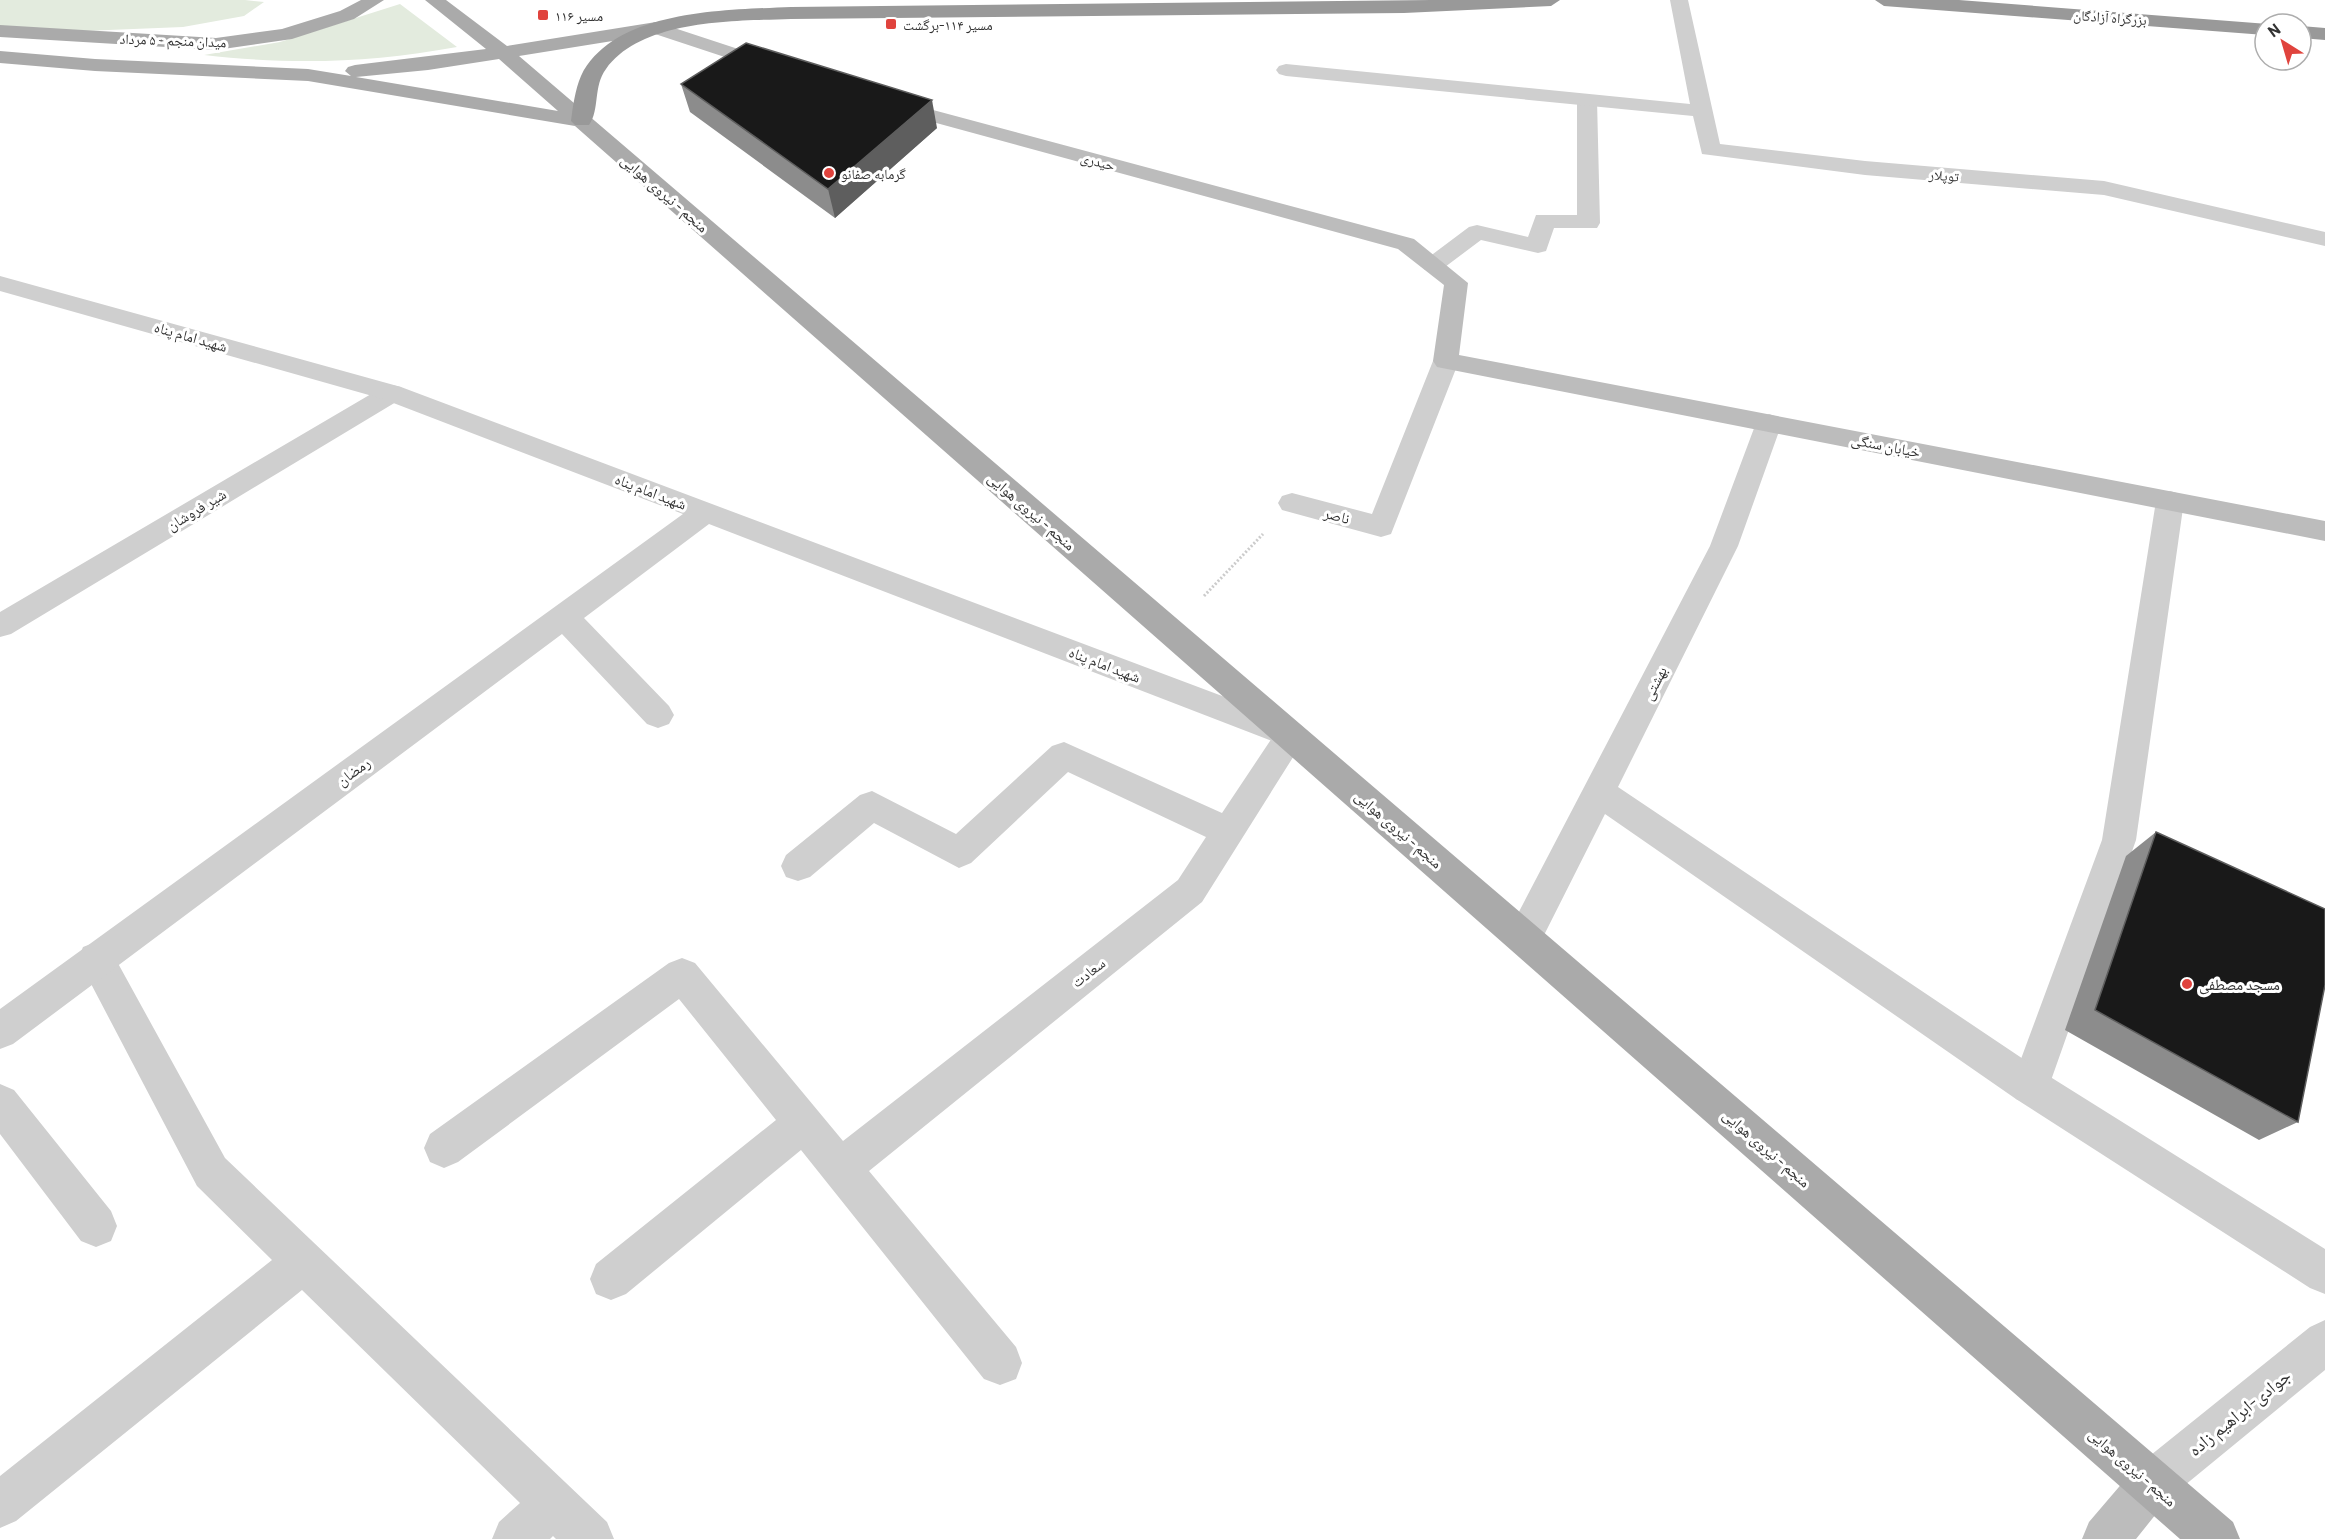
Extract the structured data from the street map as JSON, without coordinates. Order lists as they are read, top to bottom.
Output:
{
  "streets": {
    "highway": ["بزرگراه آزادگان"],
    "main road": ["میدان منجم - ۵ مرداد", "منجم - نیروی هوایی"],
    "street": [
      "حیدری",
      "توپلار",
      "شهید امام پناه",
      "خیابان سنگی",
      "شیر فروشان",
      "ناصر",
      "بهشتی",
      "رمضان",
      "سعادت",
      "جوادی-ابراهیم زاده"
    ]
  },
  "crossings": [
    ["حیدری", "خیابان سنگی"],
    ["حیدری", "ناصر"],
    ["منجم - نیروی هوایی", "شهید امام پناه"],
    ["منجم - نیروی هوایی", "بهشتی"],
    ["منجم - نیروی هوایی", "سعادت"],
    ["منجم - نیروی هوایی", "جوادی-ابراهیم زاده"],
    ["شهید امام پناه", "شیر فروشان"],
    ["شهید امام پناه", "رمضان"],
    ["شهید امام پناه", "سعادت"],
    ["خیابان سنگی", "ناصر"],
    ["خیابان سنگی", "بهشتی"]
  ],
  "places": {
    "transit": ["مسیر ۱۱۶", "مسیر ۱۱۴-برگشت"],
    "other": ["گرمابه صفانو", "مسجد مصطفی"]
  },
  "north": "top left"
}
